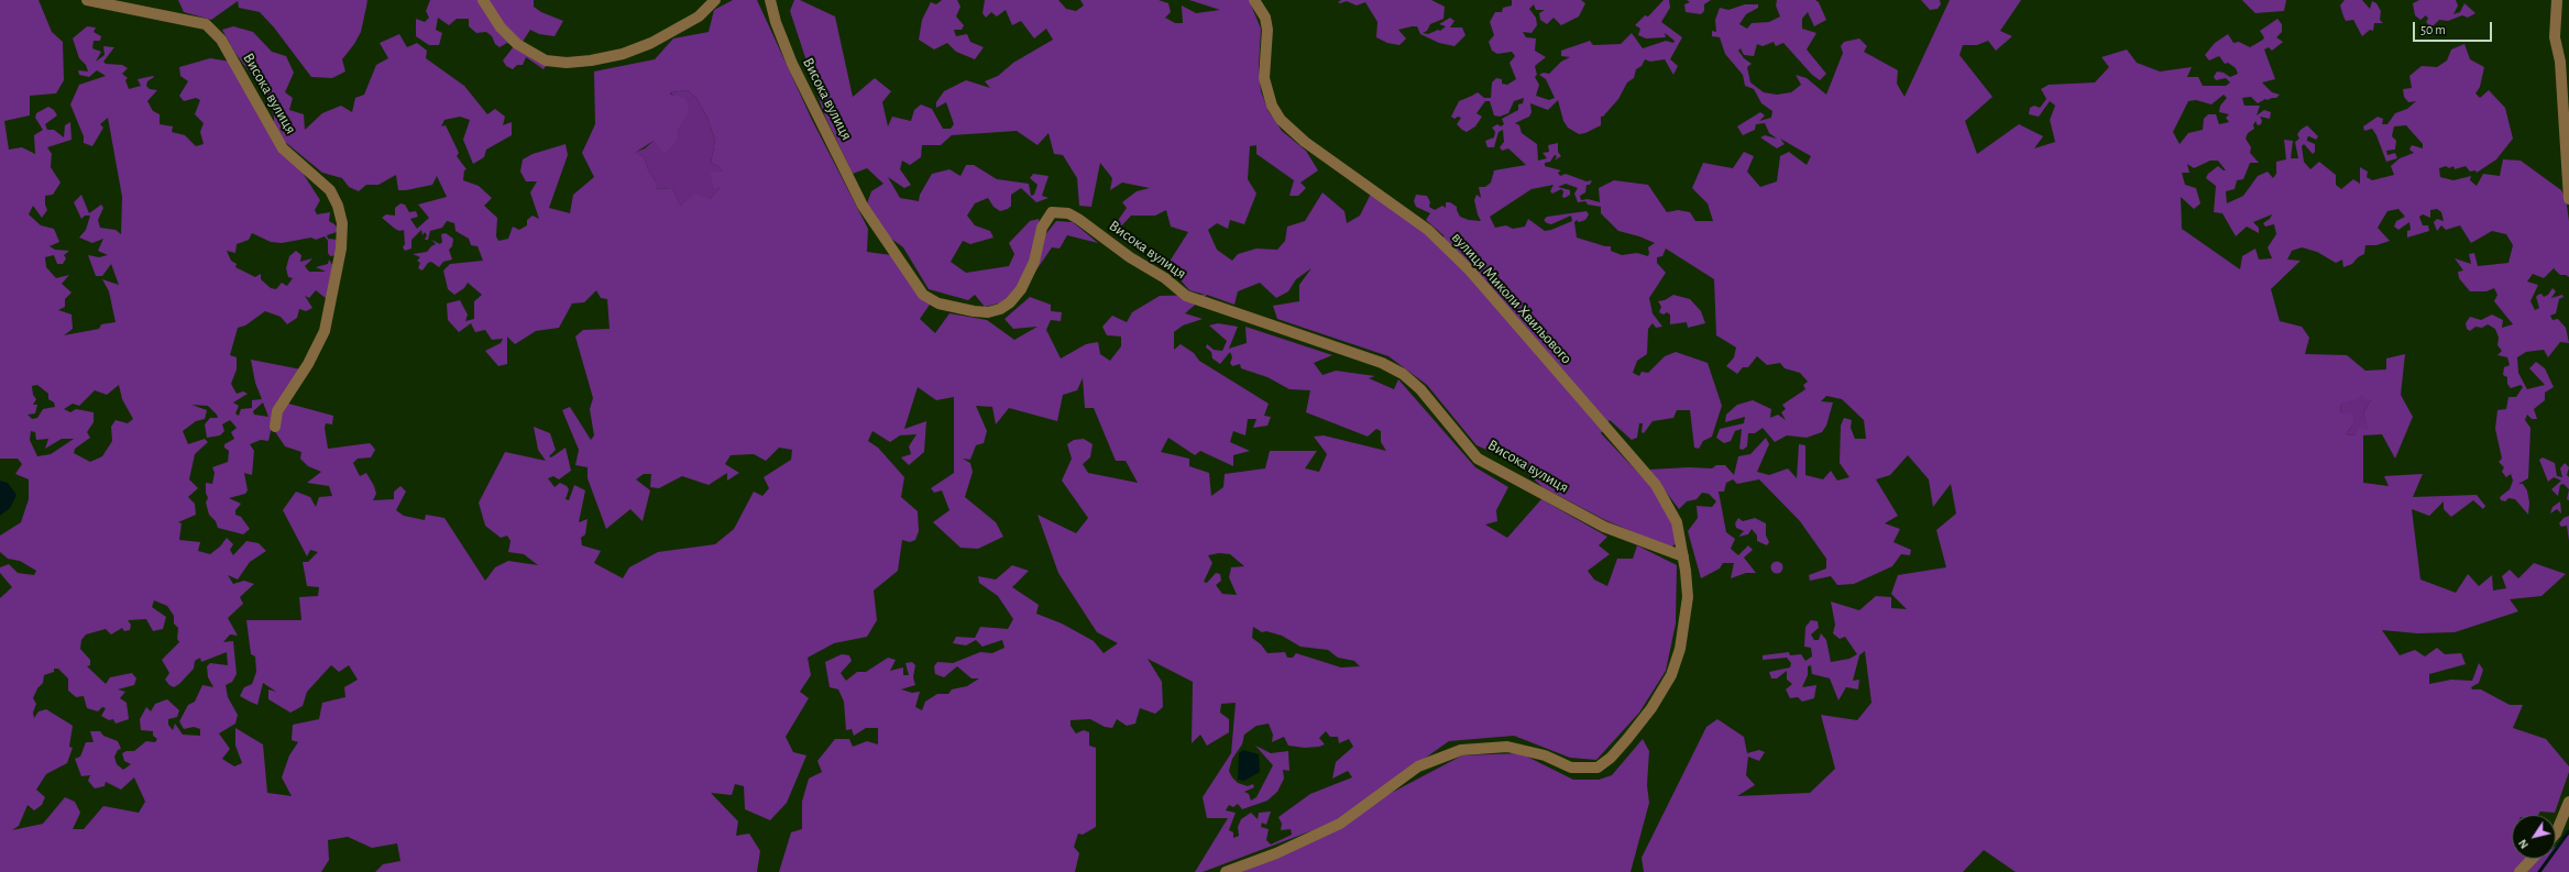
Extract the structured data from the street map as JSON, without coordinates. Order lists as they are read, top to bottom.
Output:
{
  "streets": {
    "street": ["Висока вулиця", "вулиця Миколи Хвильового"]
  },
  "crossings": [
    ["Висока вулиця", "вулиця Миколи Хвильового"]
  ],
  "scale_bar": "50 m",
  "north": "bottom left"
}
